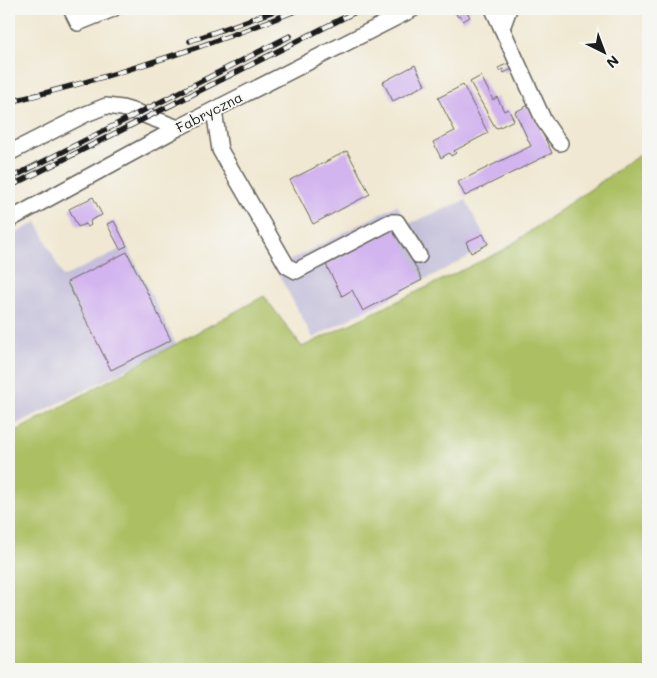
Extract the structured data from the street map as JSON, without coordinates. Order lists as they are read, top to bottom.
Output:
{
  "streets": {
    "street": ["Fabryczna"]
  },
  "north": "bottom right"
}
